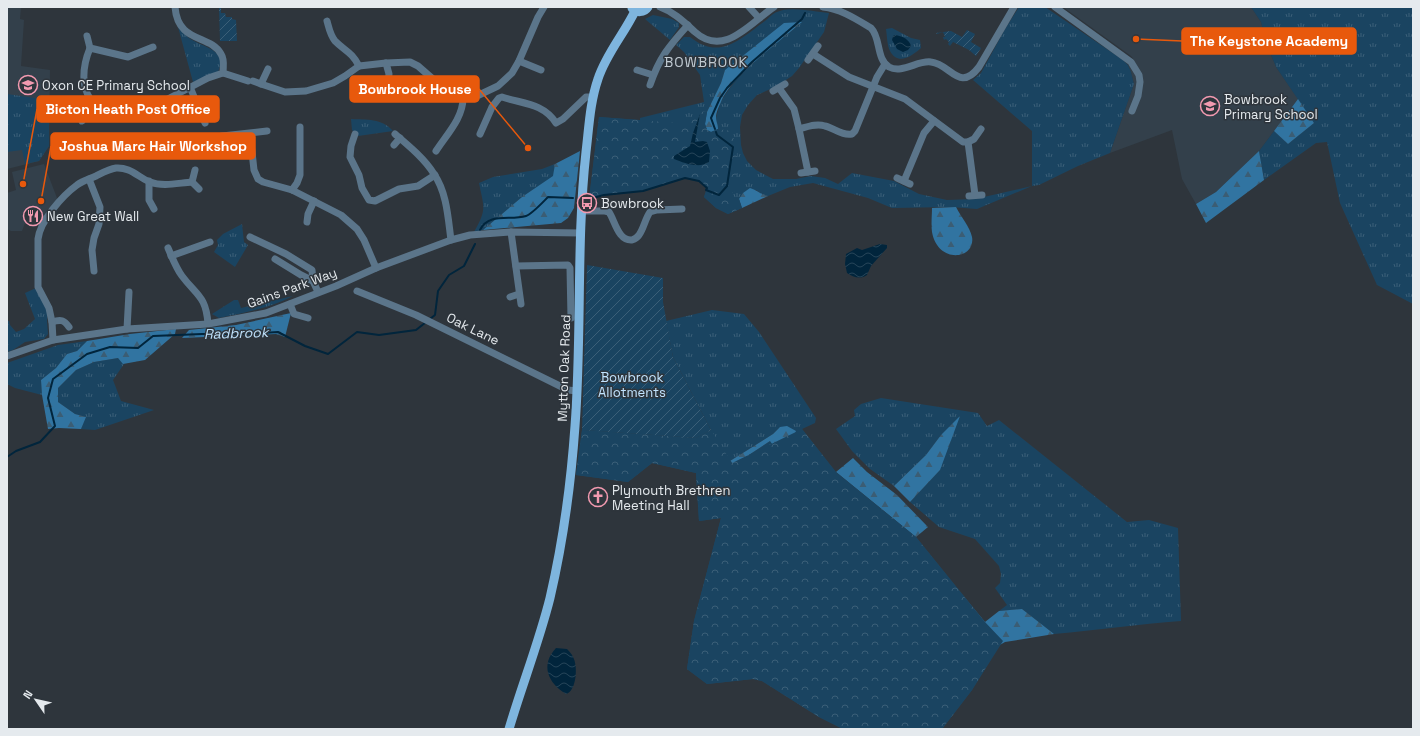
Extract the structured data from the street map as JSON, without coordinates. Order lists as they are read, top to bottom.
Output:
{
  "streets": {
    "main road": ["Mytton Oak Road"],
    "street": ["Gains Park Way", "Oak Lane"]
  },
  "crossings": [
    ["Gains Park Way", "Mytton Oak Road"],
    ["Oak Lane", "Mytton Oak Road"]
  ],
  "districts": ["BOWBROOK"],
  "water": ["Radbrook"],
  "parks": ["Bowbrook Allotments"],
  "places": {
    "other": [
      "The Keystone Academy",
      "Bowbrook House",
      "Bicton Heath Post Office",
      "Joshua Marc Hair Workshop"
    ],
    "school or university": ["Oxon CE Primary School", "Bowbrook Primary School"],
    "bus stop": ["Bowbrook"],
    "restaurant": ["New Great Wall"],
    "church": ["Plymouth Brethren Meeting Hall"]
  },
  "north": "top left"
}
